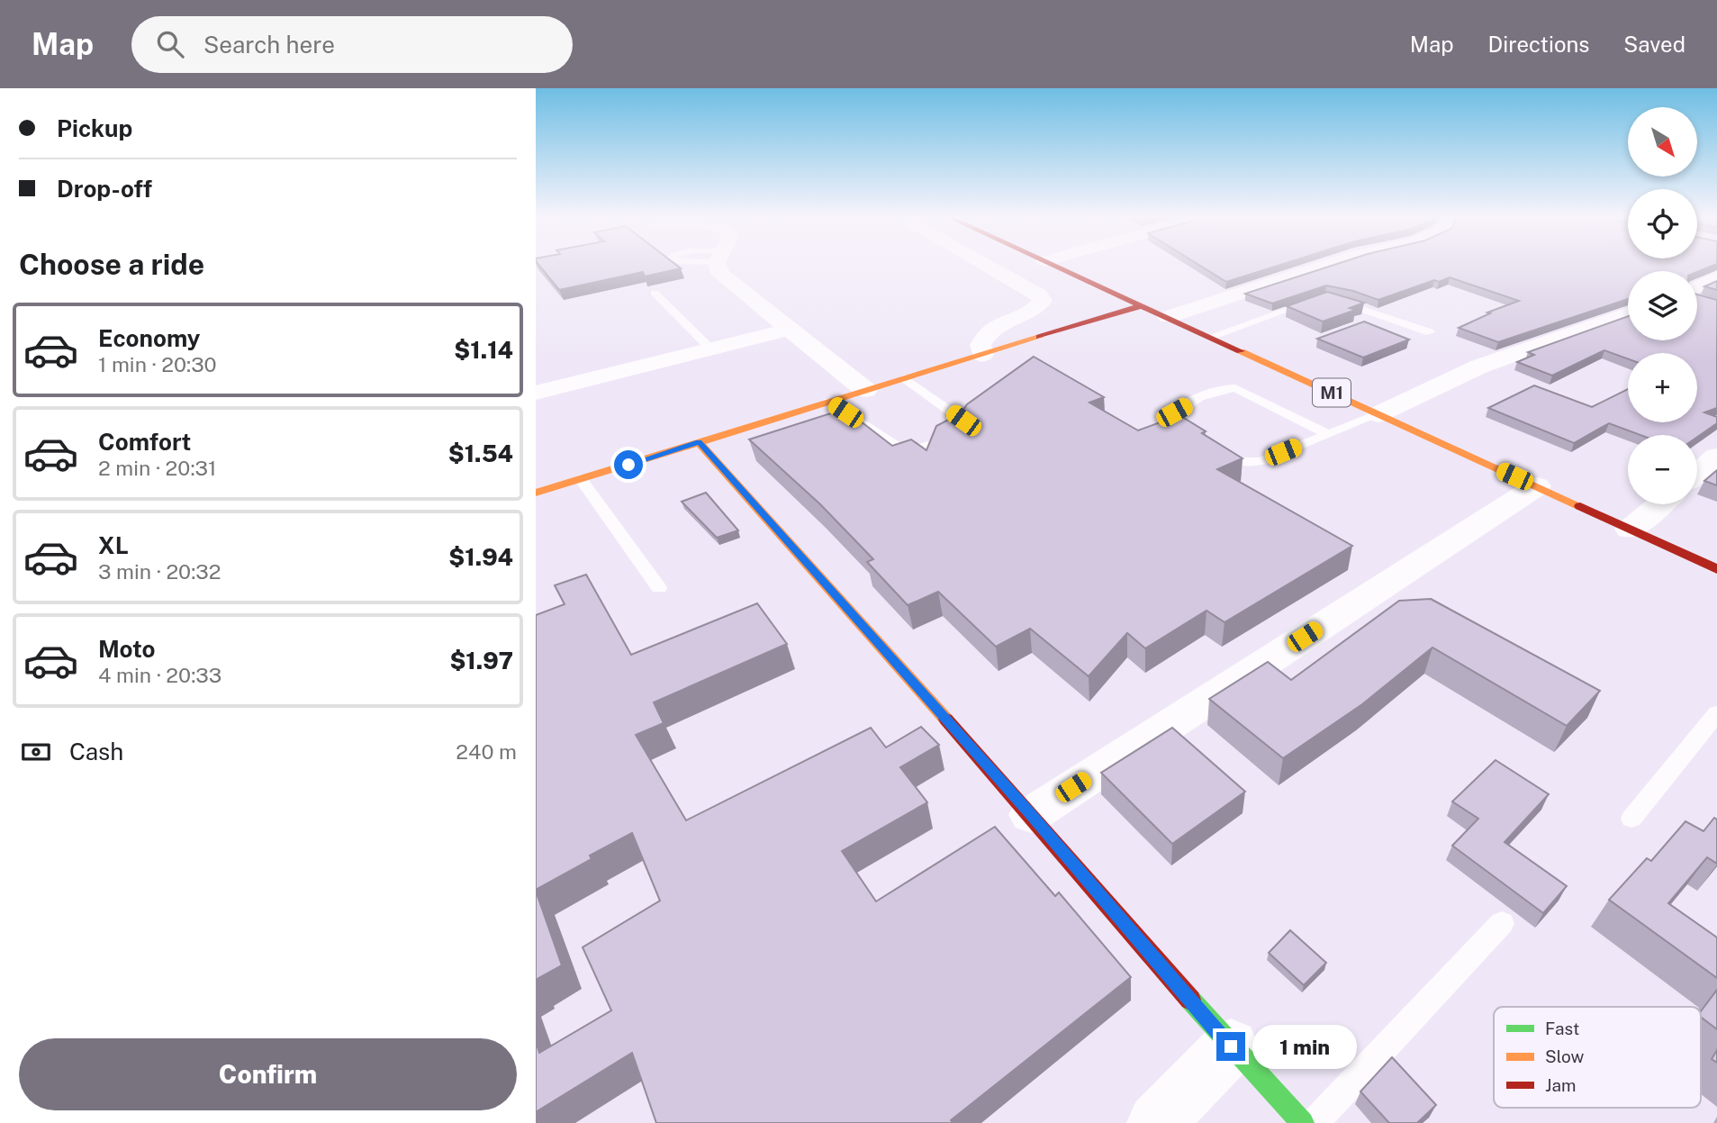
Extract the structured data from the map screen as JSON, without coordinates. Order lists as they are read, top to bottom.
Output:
{
  "streets": {
    "main road": ["M1"]
  },
  "legend": ["Fast", "Slow", "Jam"],
  "north": "bottom right",
  "page": {
    "header": "Map",
    "search": "Search here",
    "nav": ["Map", "Directions", "Saved"],
    "banner": ["Pickup", "Drop-off"],
    "map_buttons": ["+", "−"],
    "heading": "Choose a ride",
    "list": [
      {
        "name": "Economy",
        "note": "1 min · 20:30",
        "value": "$1.14"
      },
      {
        "name": "Comfort",
        "note": "2 min · 20:31",
        "value": "$1.54"
      },
      {
        "name": "XL",
        "note": "3 min · 20:32",
        "value": "$1.94"
      },
      {
        "name": "Moto",
        "note": "4 min · 20:33",
        "value": "$1.97"
      }
    ],
    "pay": ["Cash", "240 m"],
    "bubble": "1 min",
    "buttons": "Confirm"
  }
}
